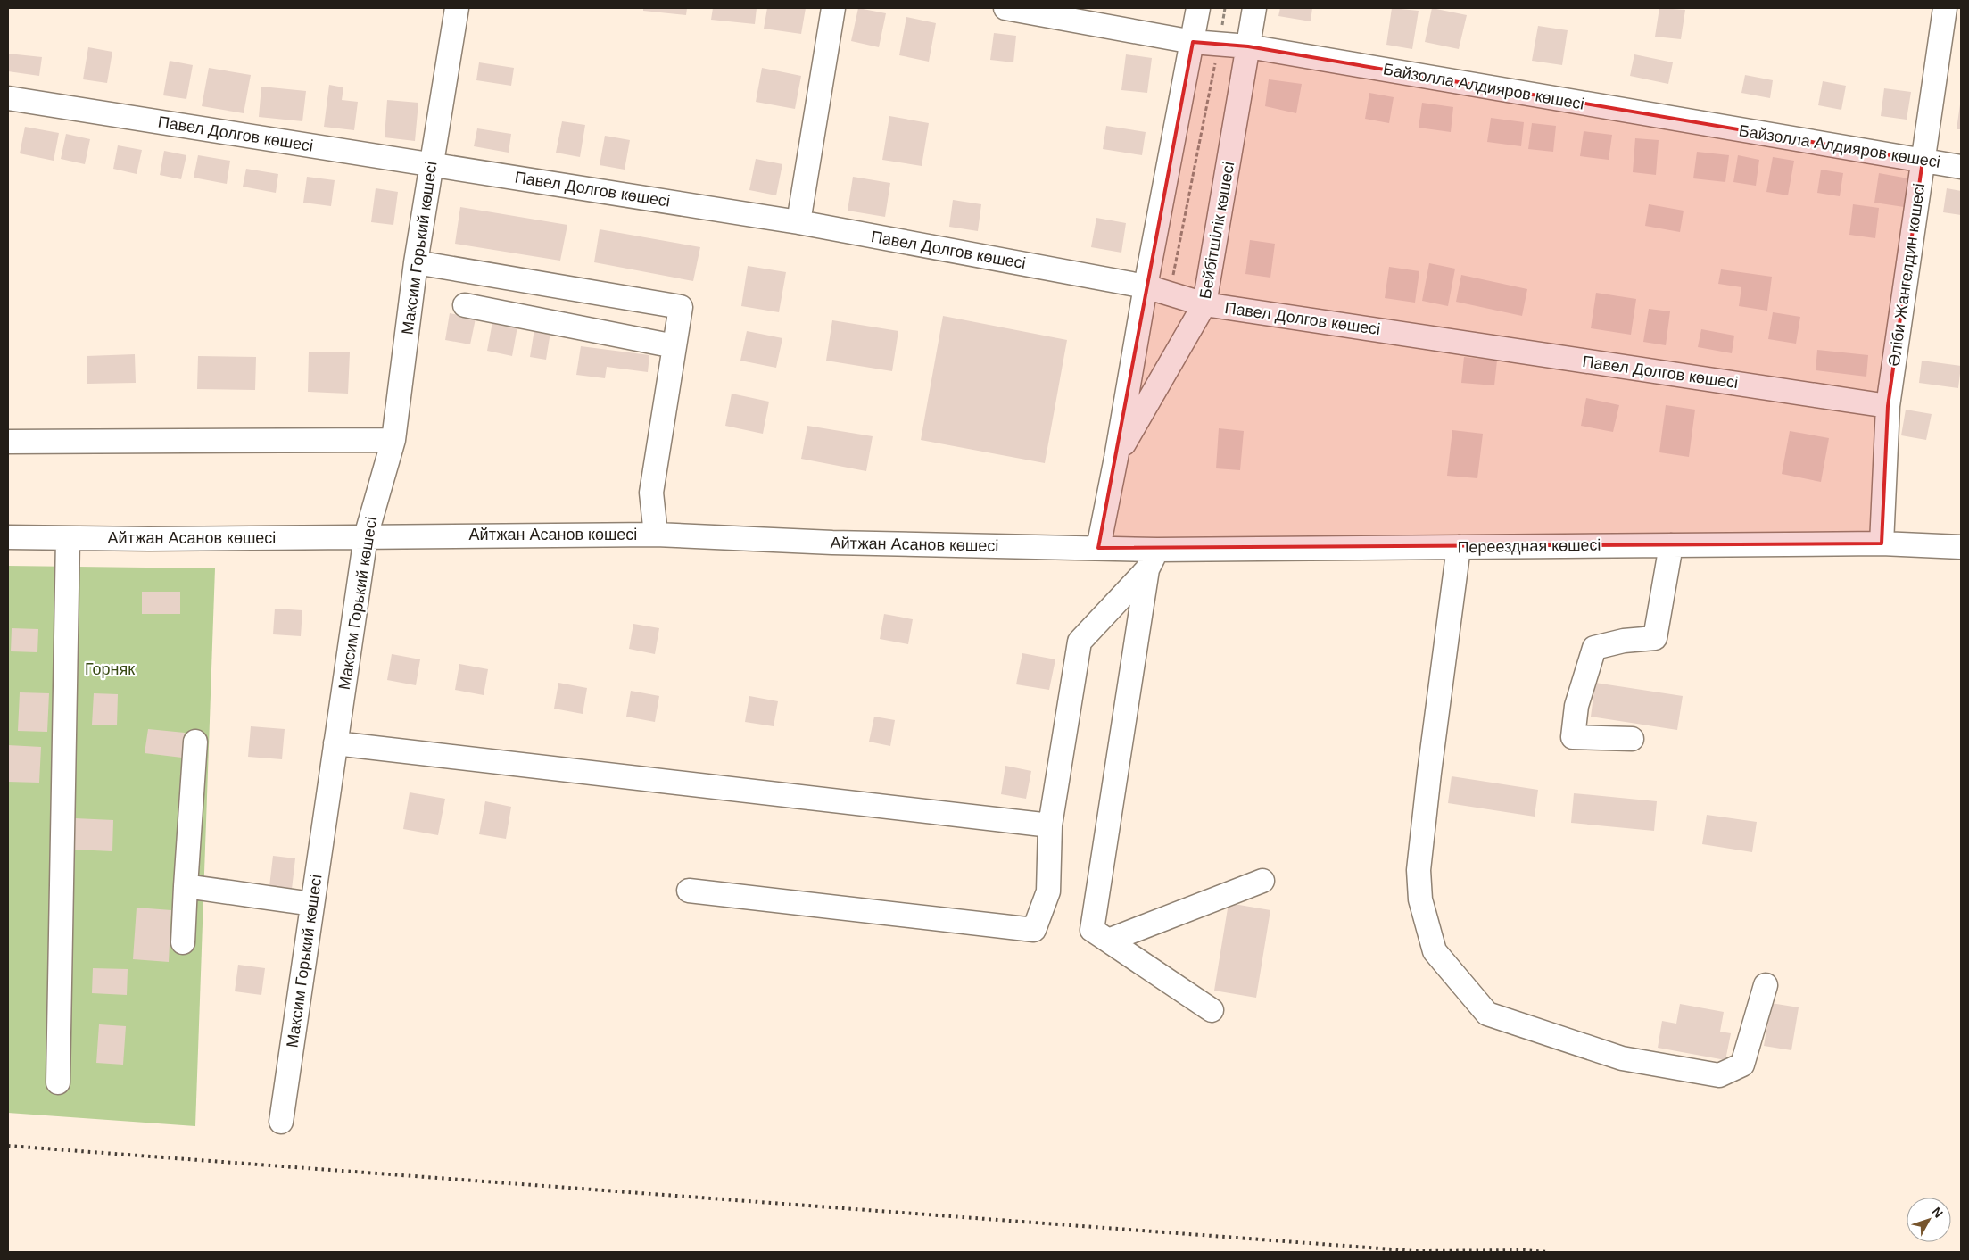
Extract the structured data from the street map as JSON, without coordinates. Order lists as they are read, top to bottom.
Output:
{
  "streets": {
    "street": [
      "Байзолла Алдияров көшесі",
      "Павел Долгов көшесі",
      "Бейбітшілік көшесі",
      "Максим Горький көшесі",
      "Әліби Жангелдин көшесі",
      "Айтжан Асанов көшесі",
      "Переездная көшесі"
    ]
  },
  "crossings": [
    ["Байзолла Алдияров көшесі", "Бейбітшілік көшесі"],
    ["Байзолла Алдияров көшесі", "Әліби Жангелдин көшесі"],
    ["Павел Долгов көшесі", "Бейбітшілік көшесі"],
    ["Павел Долгов көшесі", "Максим Горький көшесі"],
    ["Павел Долгов көшесі", "Әліби Жангелдин көшесі"],
    ["Бейбітшілік көшесі", "Айтжан Асанов көшесі"],
    ["Бейбітшілік көшесі", "Переездная көшесі"],
    ["Максим Горький көшесі", "Айтжан Асанов көшесі"],
    ["Әліби Жангелдин көшесі", "Переездная көшесі"],
    ["Айтжан Асанов көшесі", "Переездная көшесі"]
  ],
  "parks": ["Горняк"],
  "north": "top right"
}
